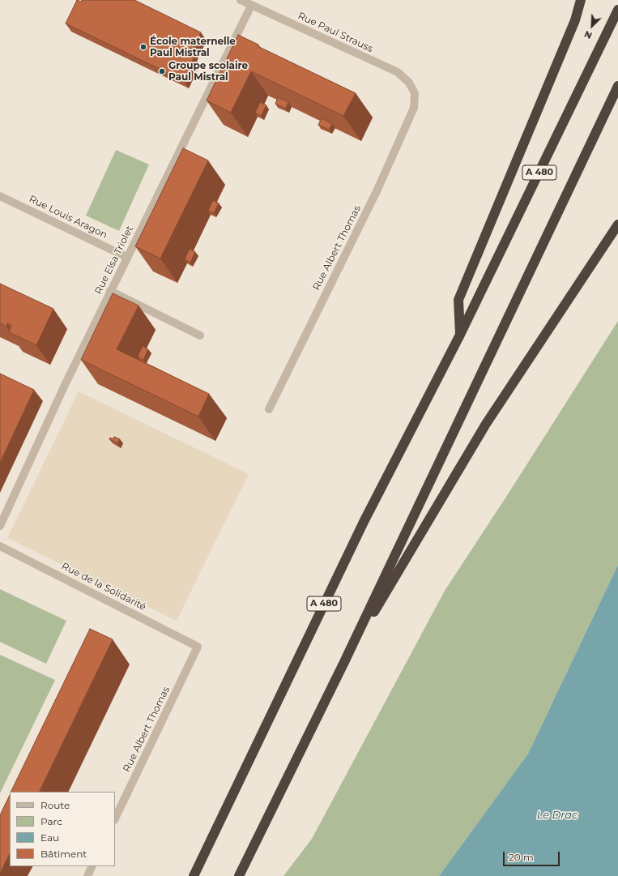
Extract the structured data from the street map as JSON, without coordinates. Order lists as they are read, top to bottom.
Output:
{
  "streets": {
    "highway": ["A 480"],
    "street": [
      "Rue Paul Strauss",
      "Rue Louis Aragon",
      "Rue Albert Thomas",
      "Rue Elsa Triolet",
      "Rue de la Solidarité"
    ]
  },
  "crossings": [
    ["Rue Paul Strauss", "Rue Albert Thomas"],
    ["Rue Paul Strauss", "Rue Elsa Triolet"],
    ["Rue Louis Aragon", "Rue Elsa Triolet"],
    ["Rue Albert Thomas", "Rue de la Solidarité"]
  ],
  "water": ["Le Drac"],
  "places": ["École maternelle Paul Mistral", "Groupe scolaire Paul Mistral"],
  "legend": [
    "Route",
    "Parc",
    "Eau",
    "Bâtiment"
  ],
  "scale_bar": "20 m",
  "north": "bottom left"
}
